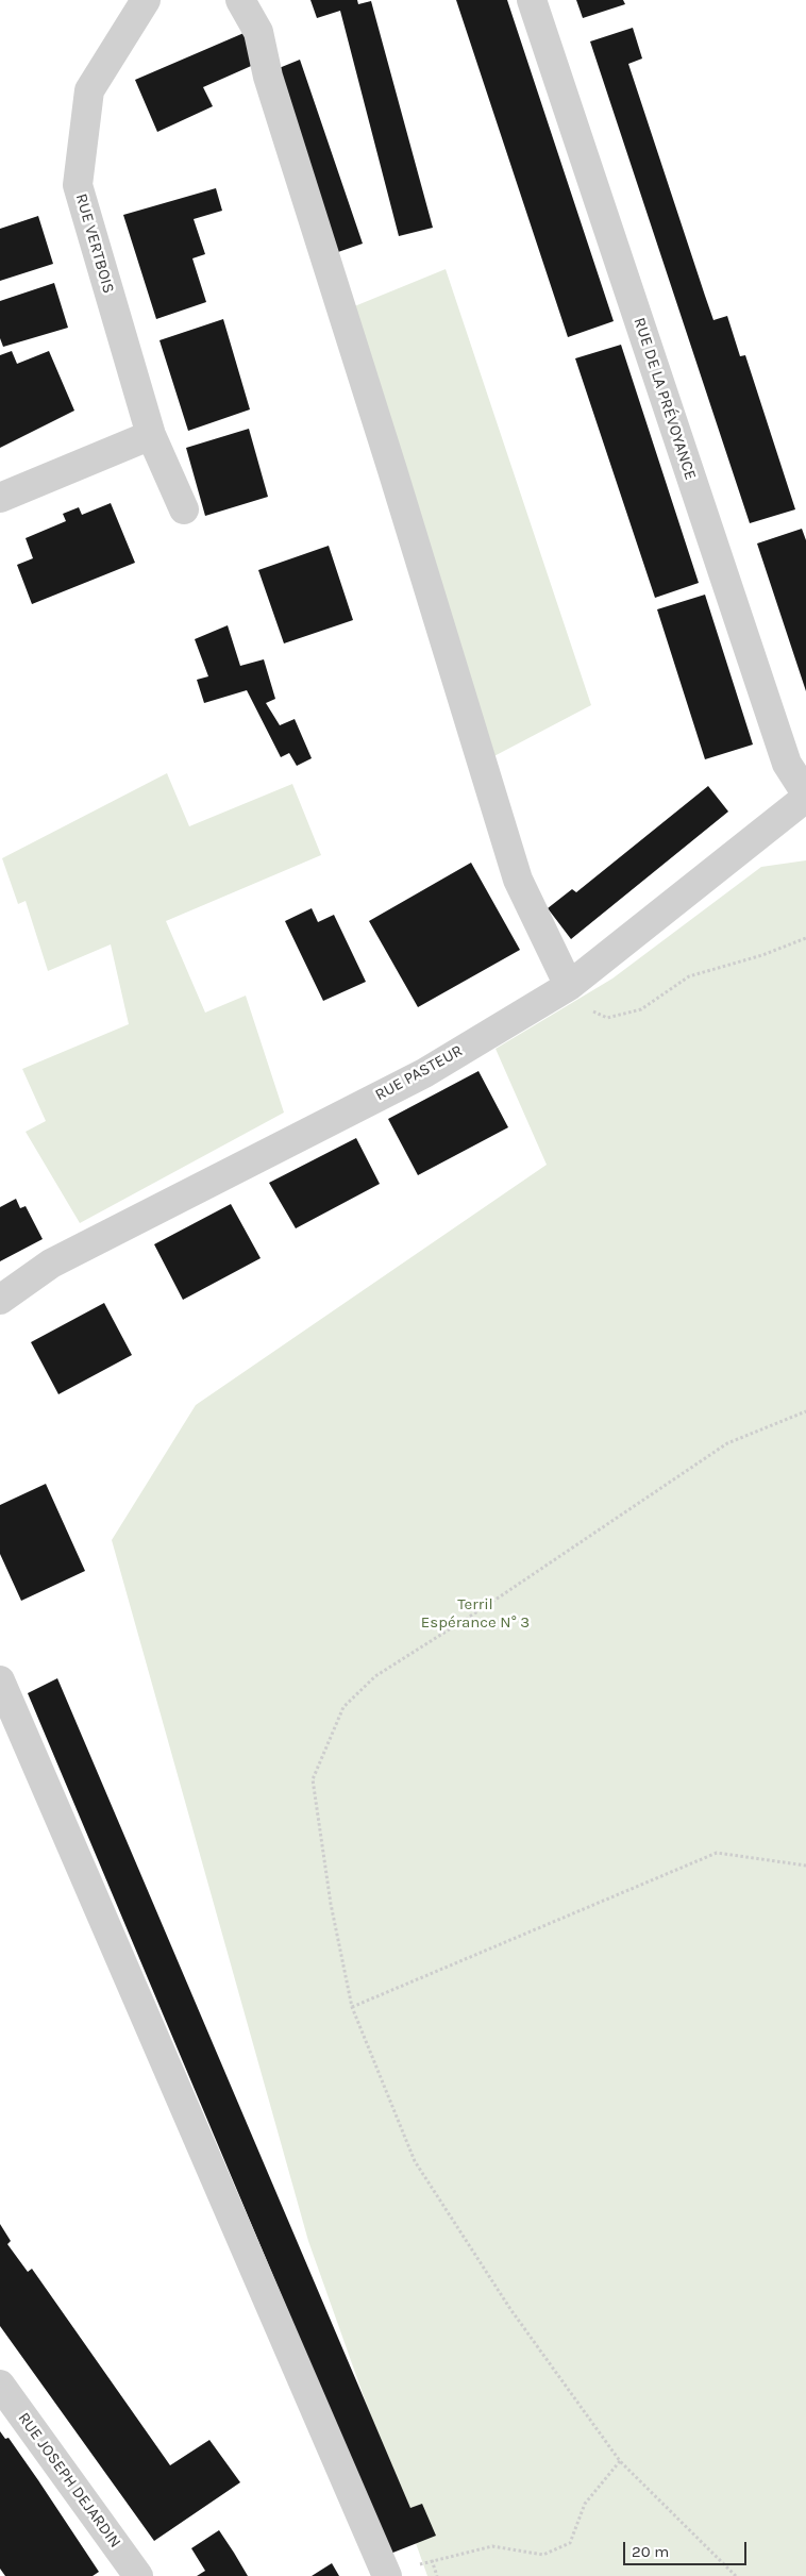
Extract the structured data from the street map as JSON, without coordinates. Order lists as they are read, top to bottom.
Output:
{
  "streets": {
    "street": [
      "RUE VERTBOIS",
      "RUE DE LA PRÉVOYANCE",
      "RUE PASTEUR",
      "RUE JOSEPH DEJARDIN"
    ]
  },
  "parks": ["Terril Espérance N° 3"],
  "scale_bar": "20 m"
}
